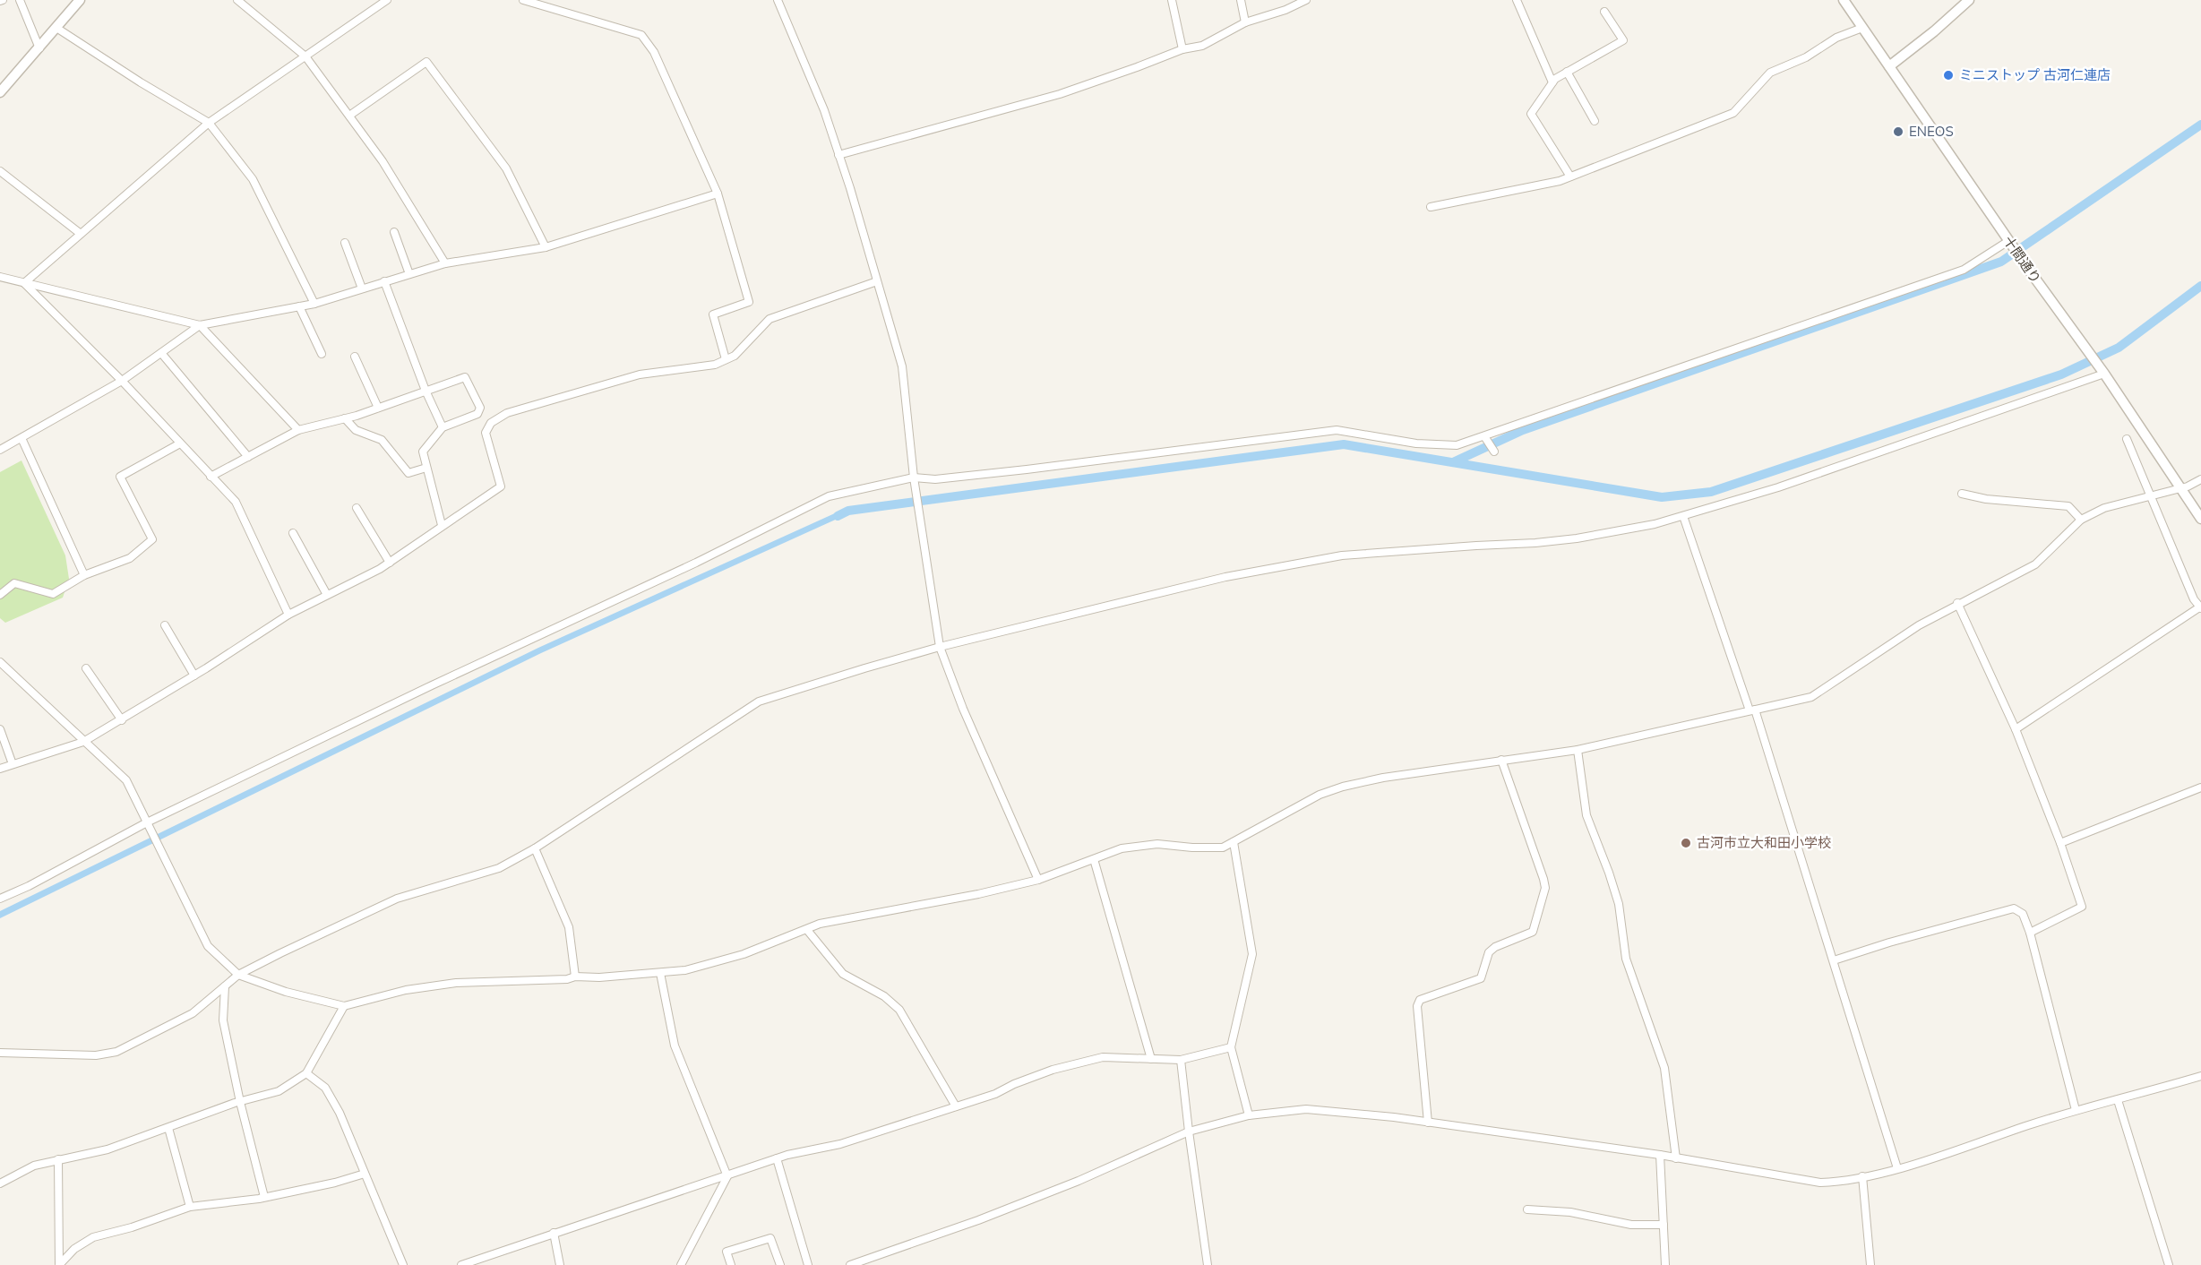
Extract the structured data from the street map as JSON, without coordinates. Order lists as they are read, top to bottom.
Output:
{
  "streets": {
    "street": ["十間通り"]
  },
  "places": ["ミニストップ 古河仁連店", "ENEOS", "古河市立大和田小学校"]
}
